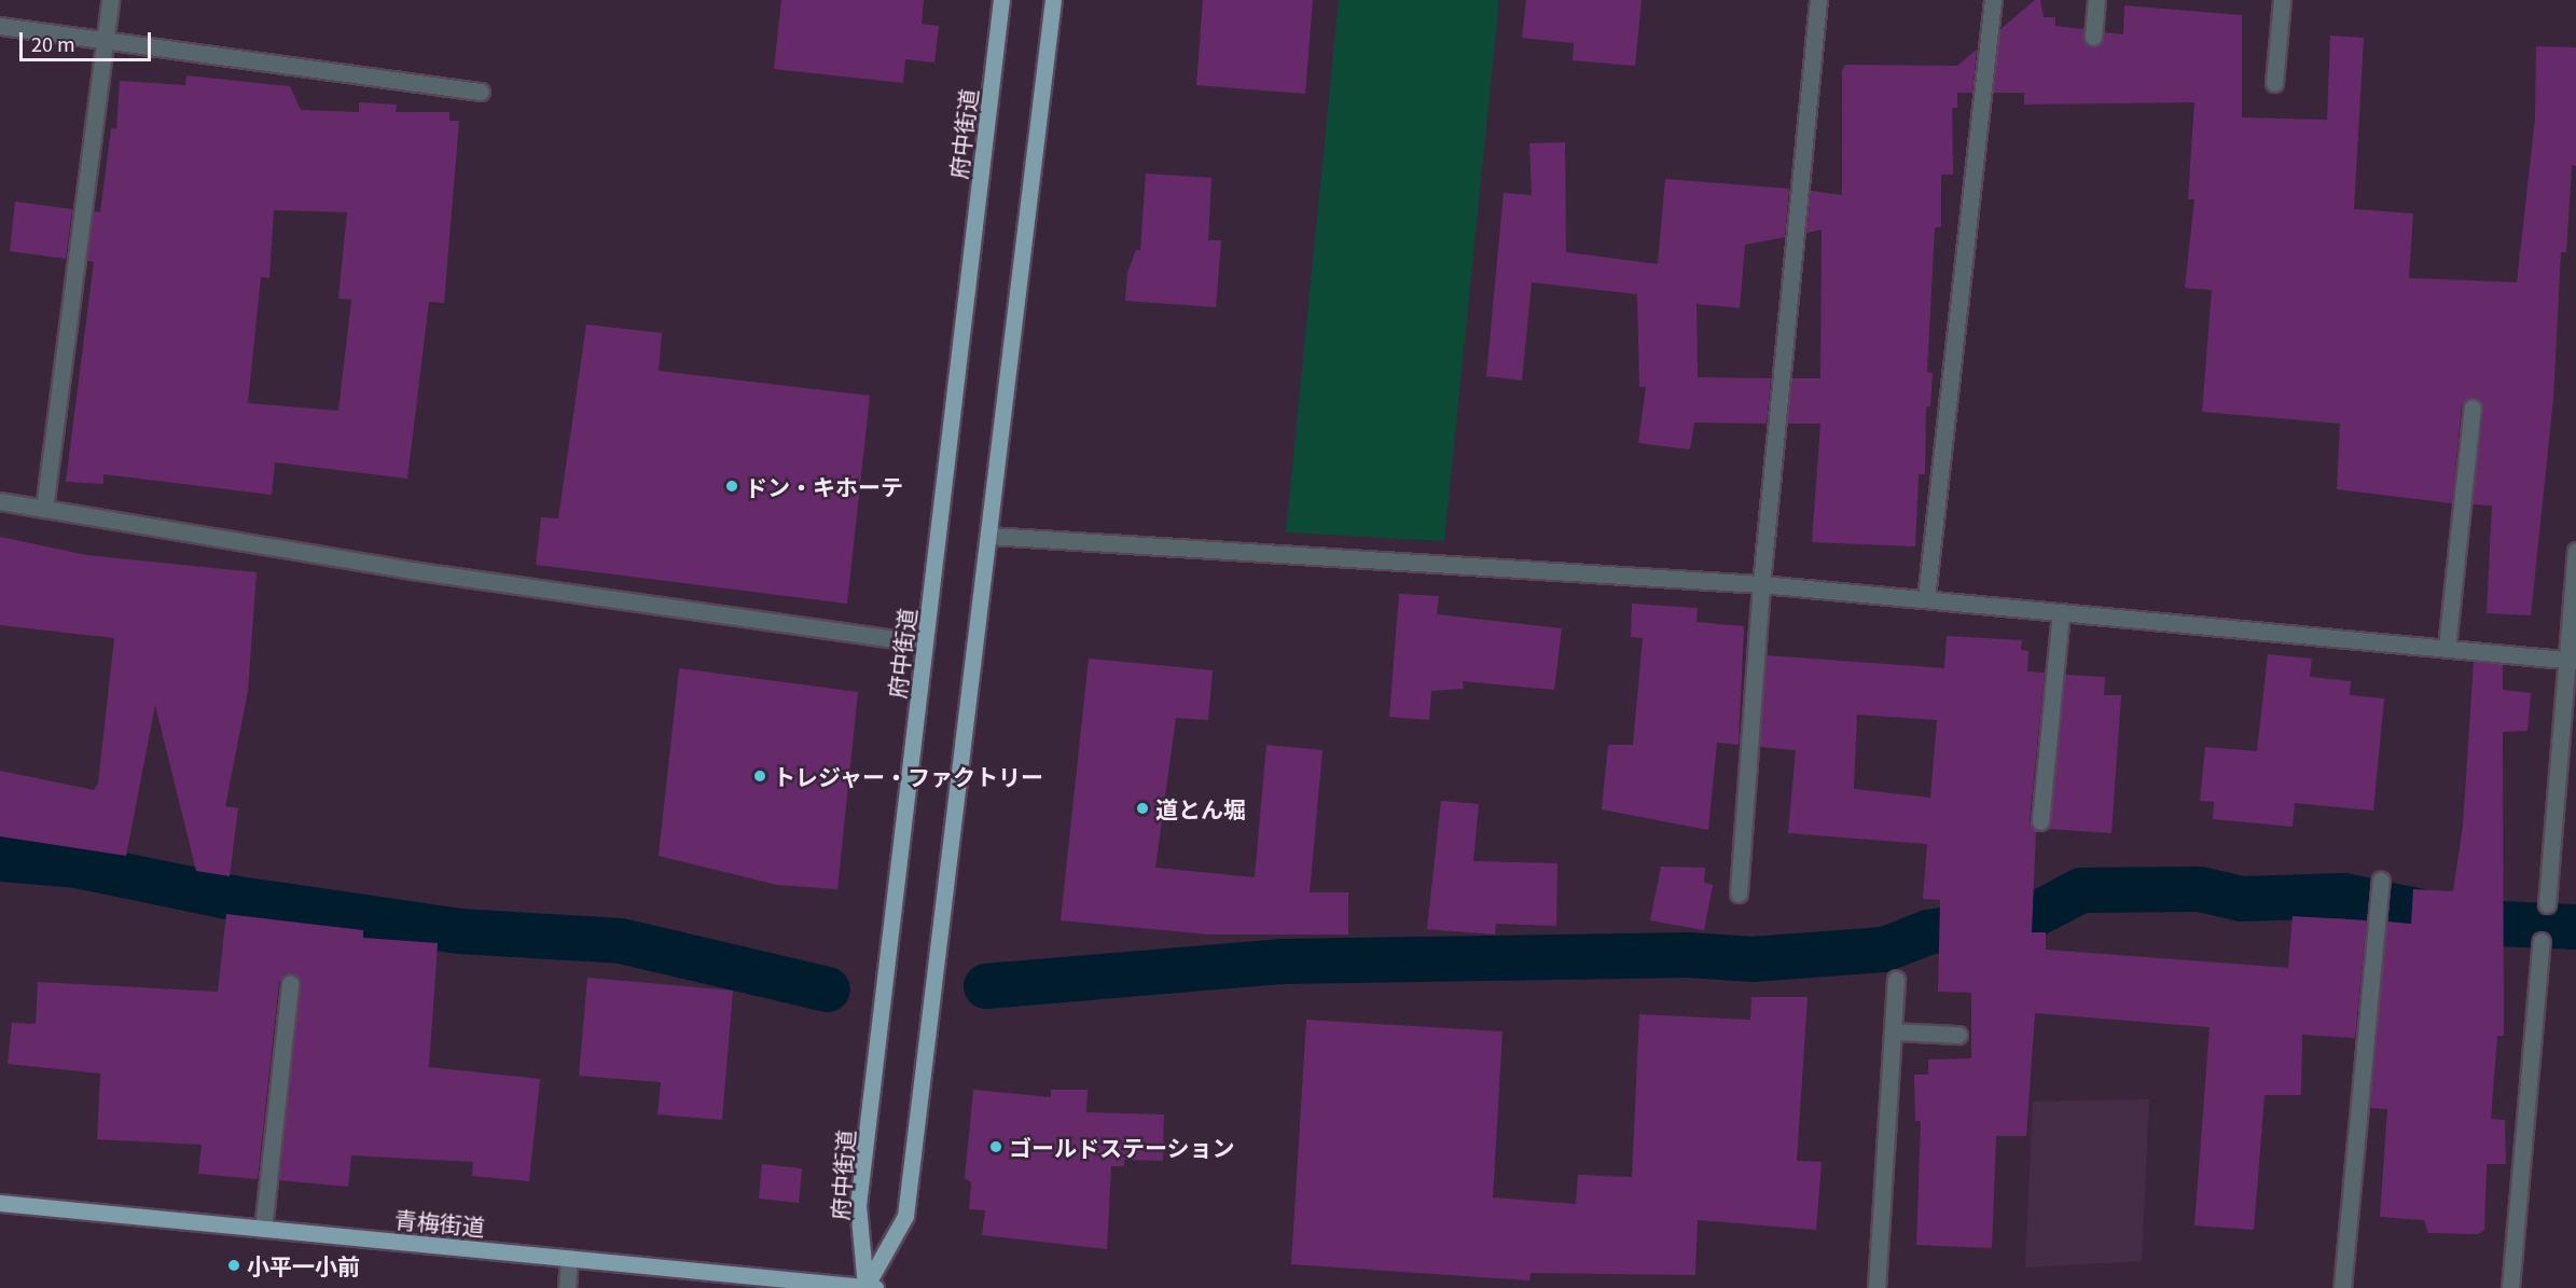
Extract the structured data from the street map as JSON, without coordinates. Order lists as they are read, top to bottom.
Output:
{
  "streets": {
    "main road": ["府中街道", "青梅街道"]
  },
  "crossings": [
    ["府中街道", "青梅街道"]
  ],
  "places": [
    "ドン・キホーテ",
    "トレジャー・ファクトリー",
    "道とん堀",
    "ゴールドステーション",
    "小平一小前"
  ],
  "scale_bar": "20 m"
}
